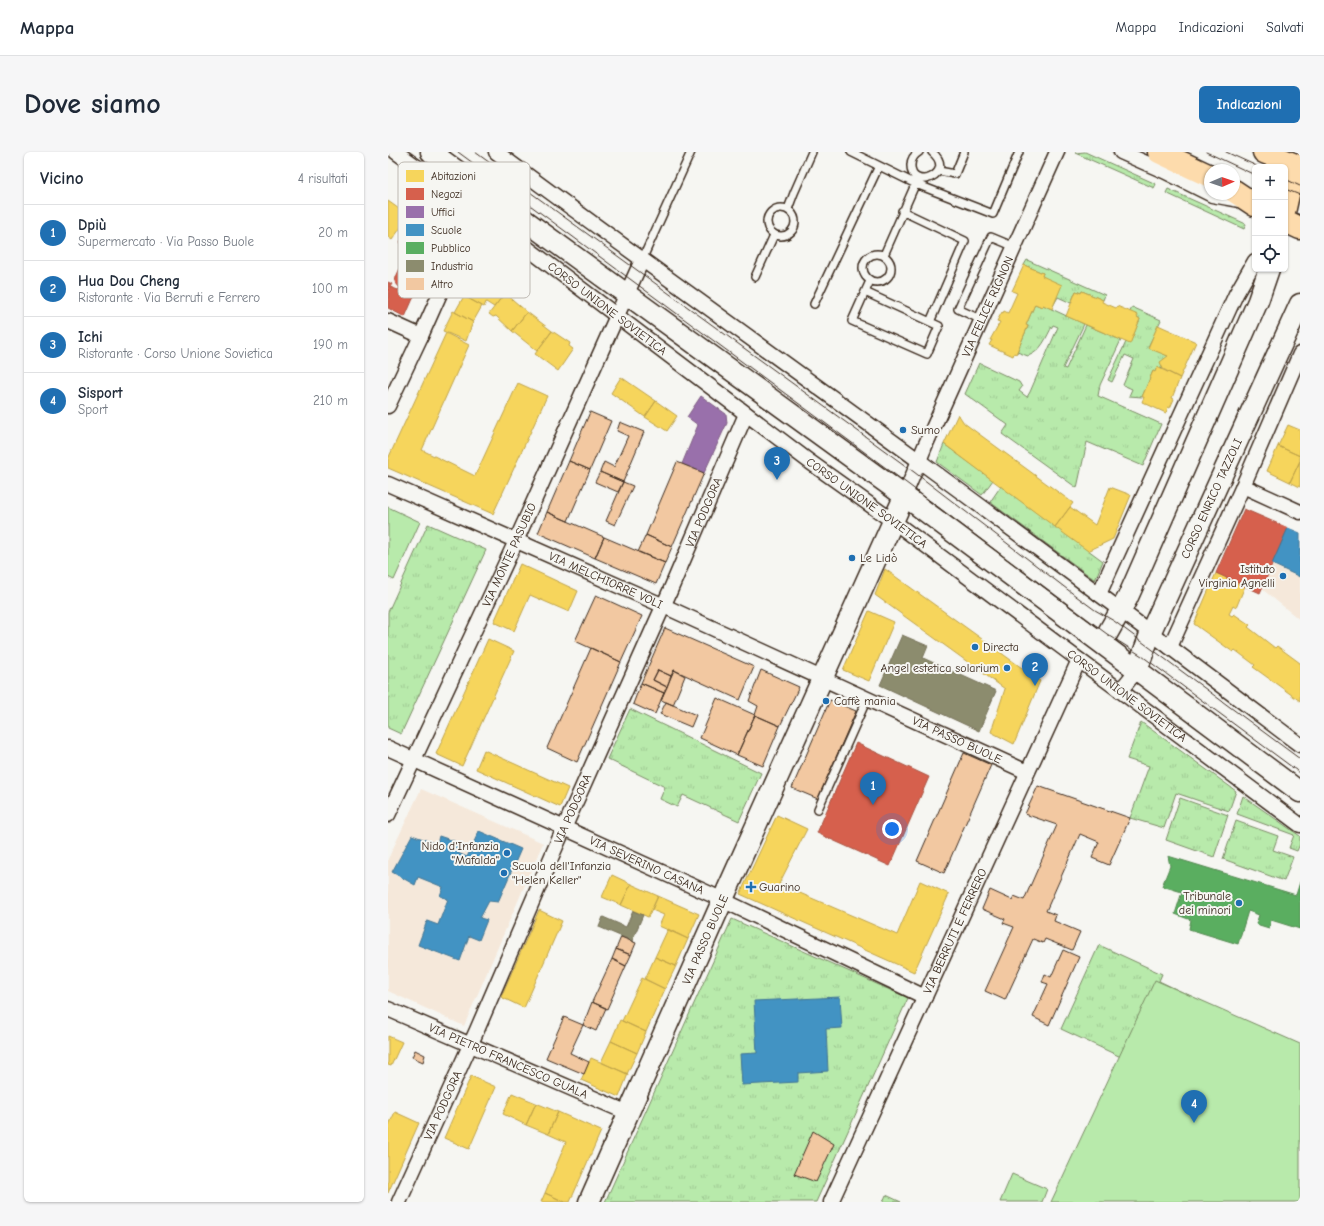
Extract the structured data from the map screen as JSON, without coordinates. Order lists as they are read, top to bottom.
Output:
{
  "streets": {
    "street": [
      "VIA FELICE RIGNON",
      "CORSO UNIONE SOVIETICA",
      "CORSO ENRICO TAZZOLI",
      "VIA PODGORA",
      "VIA MONTE PASUBIO",
      "VIA MELCHIORRE VOLI",
      "VIA PASSO BUOLE",
      "VIA SEVERINO CASANA",
      "VIA BERRUTI E FERRERO",
      "VIA PIETRO FRANCESCO GUALA"
    ]
  },
  "crossings": [
    ["CORSO UNIONE SOVIETICA", "CORSO ENRICO TAZZOLI"],
    ["CORSO UNIONE SOVIETICA", "VIA PODGORA"],
    ["CORSO UNIONE SOVIETICA", "VIA MONTE PASUBIO"],
    ["CORSO UNIONE SOVIETICA", "VIA PASSO BUOLE"],
    ["CORSO UNIONE SOVIETICA", "VIA BERRUTI E FERRERO"],
    ["VIA PODGORA", "VIA MELCHIORRE VOLI"],
    ["VIA PODGORA", "VIA SEVERINO CASANA"],
    ["VIA PODGORA", "VIA PIETRO FRANCESCO GUALA"],
    ["VIA MONTE PASUBIO", "VIA MELCHIORRE VOLI"],
    ["VIA MONTE PASUBIO", "VIA SEVERINO CASANA"],
    ["VIA MELCHIORRE VOLI", "VIA PASSO BUOLE"],
    ["VIA PASSO BUOLE", "VIA SEVERINO CASANA"],
    ["VIA PASSO BUOLE", "VIA BERRUTI E FERRERO"],
    ["VIA PASSO BUOLE", "VIA PIETRO FRANCESCO GUALA"],
    ["VIA SEVERINO CASANA", "VIA BERRUTI E FERRERO"]
  ],
  "places": {
    "other": [
      "Sumo",
      "Le Lidò",
      "Istituto Virginia Agnelli",
      "Directa",
      "Angel estetica solarium",
      "Caffè mania",
      "Nido d'Infanzia \"Mafalda\"",
      "Scuola dell'Infanzia \"Helen Keller\"",
      "Tribunale dei minori"
    ],
    "health": ["Guarino"]
  },
  "legend": [
    "Abitazioni",
    "Negozi",
    "Uffici",
    "Scuole",
    "Pubblico",
    "Industria",
    "Altro"
  ],
  "north": "right",
  "page": {
    "header": "Mappa",
    "nav": ["Mappa", "Indicazioni", "Salvati"],
    "buttons": "Indicazioni",
    "title": "Dove siamo",
    "heading": ["Vicino", "4 risultati"],
    "map_buttons": ["+", "−"],
    "list": [
      {
        "mark": "1",
        "name": "Dpiù",
        "note": "Supermercato · Via Passo Buole",
        "value": "20 m"
      },
      {
        "mark": "2",
        "name": "Hua Dou Cheng",
        "note": "Ristorante · Via Berruti e Ferrero",
        "value": "100 m"
      },
      {
        "mark": "3",
        "name": "Ichi",
        "note": "Ristorante · Corso Unione Sovietica",
        "value": "190 m"
      },
      {
        "mark": "4",
        "name": "Sisport",
        "note": "Sport",
        "value": "210 m"
      }
    ],
    "pins": [
      "3",
      "2",
      "1",
      "4"
    ]
  }
}
